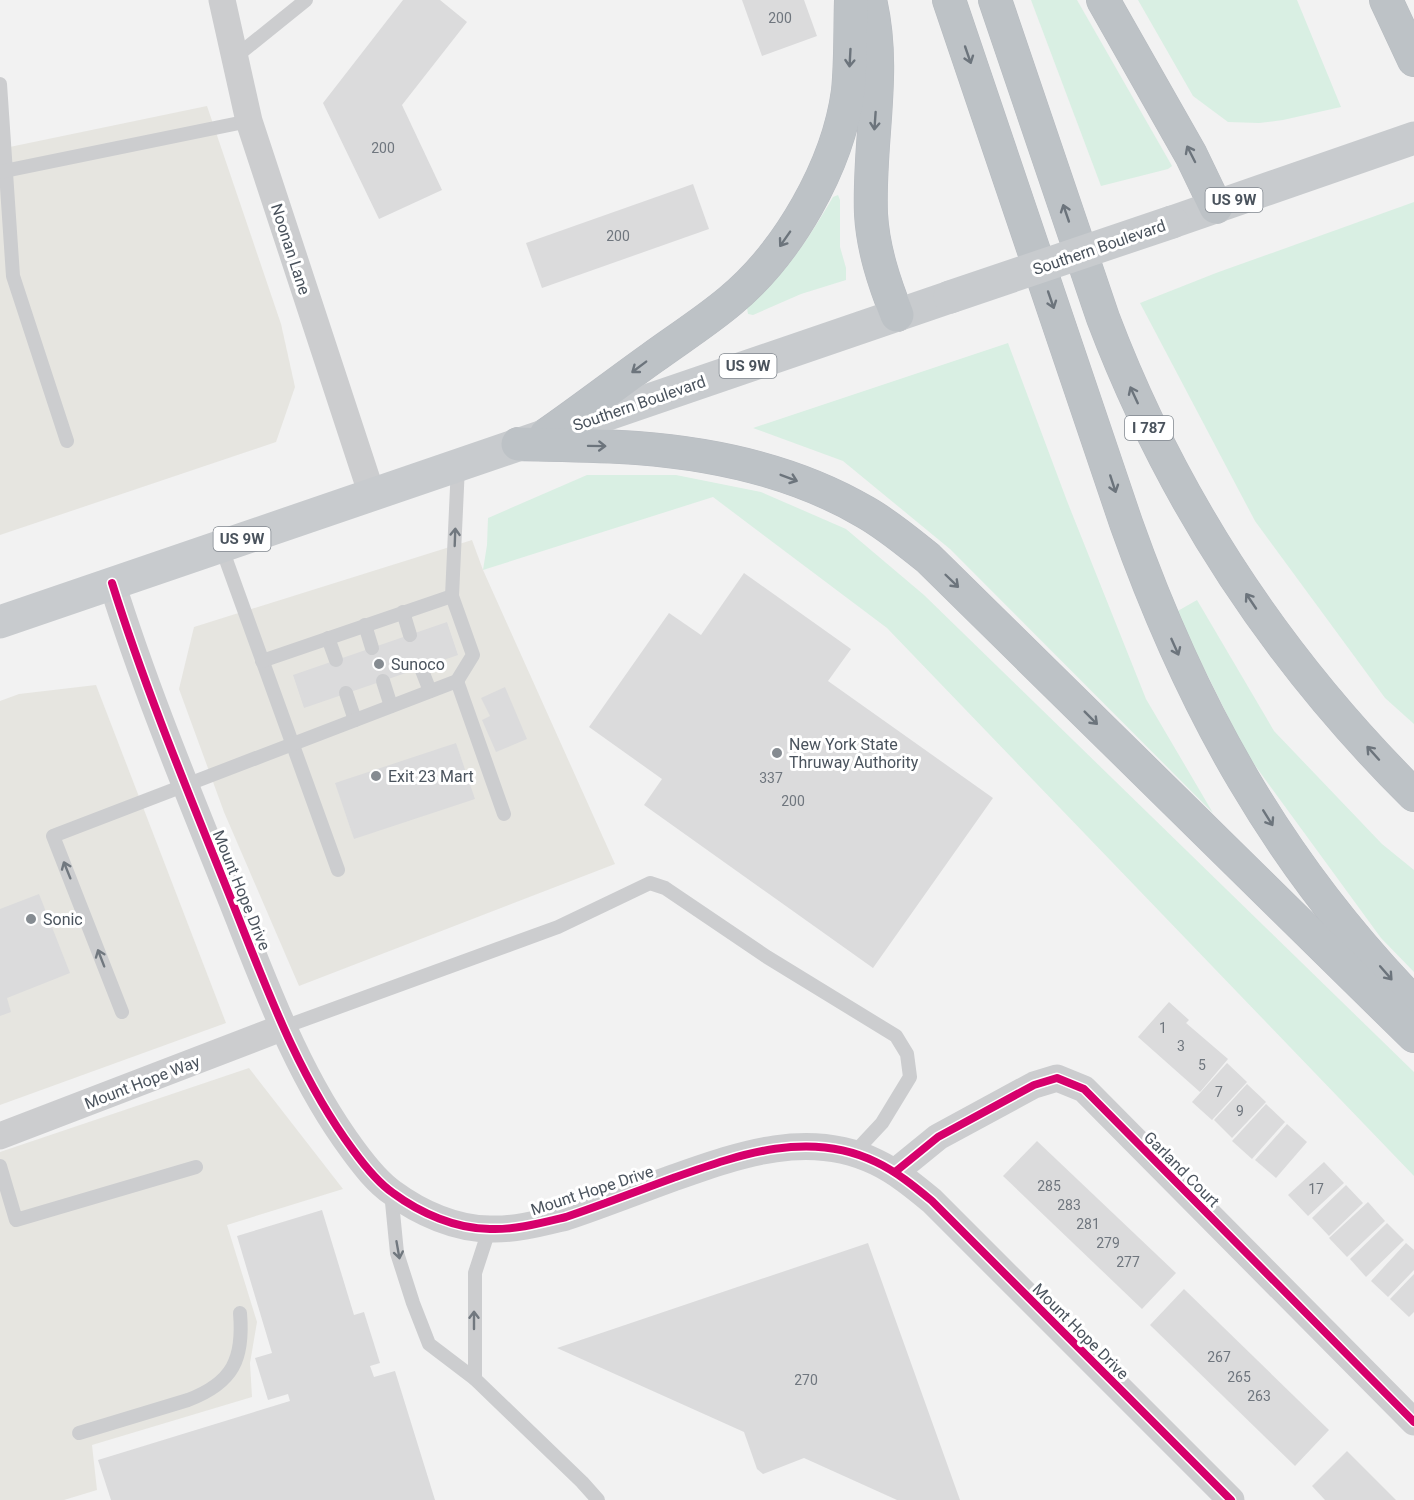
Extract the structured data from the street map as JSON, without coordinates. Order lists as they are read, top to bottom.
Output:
{
  "streets": {
    "highway": ["I 787"],
    "main road": ["US 9W", "Southern Boulevard"],
    "street": [
      "Noonan Lane",
      "Mount Hope Drive",
      "Mount Hope Way",
      "Garland Court"
    ]
  },
  "crossings": [
    ["Southern Boulevard", "Noonan Lane"],
    ["Southern Boulevard", "Mount Hope Drive"],
    ["Mount Hope Drive", "Mount Hope Way"],
    ["Mount Hope Drive", "Garland Court"]
  ],
  "places": [
    "Sunoco",
    "New York State Thruway Authority",
    "Exit 23 Mart",
    "Sonic"
  ],
  "house_numbers": [
    "200",
    "200",
    "200",
    "337",
    "200",
    "1",
    "3",
    "5",
    "7",
    "9",
    "285",
    "17",
    "283",
    "281",
    "279",
    "277",
    "267",
    "265",
    "270",
    "263"
  ]
}
